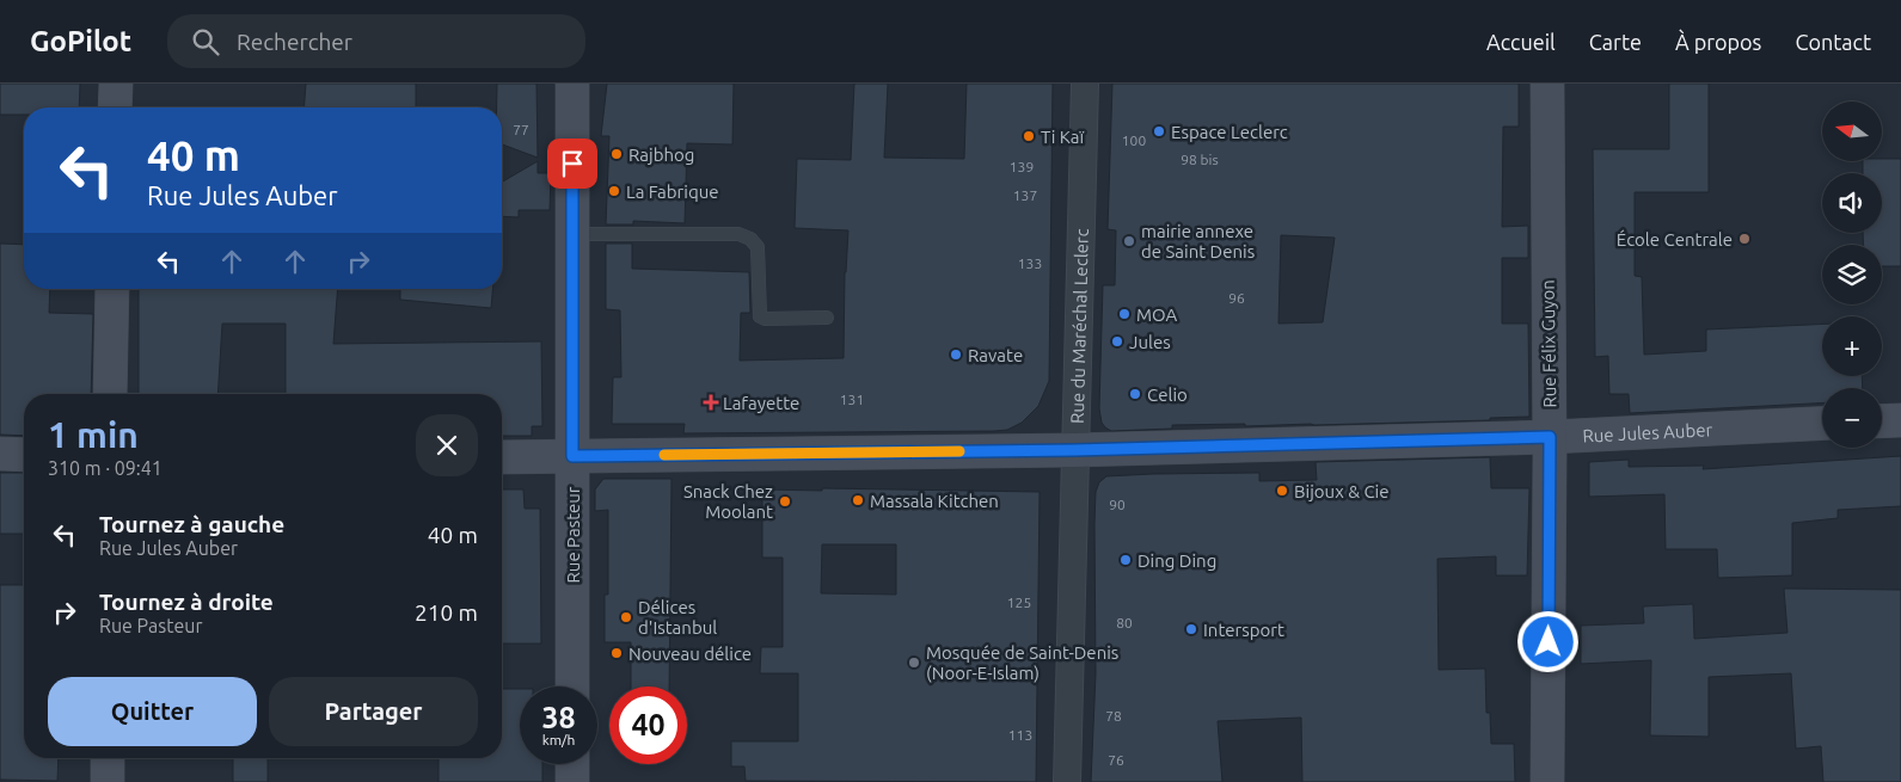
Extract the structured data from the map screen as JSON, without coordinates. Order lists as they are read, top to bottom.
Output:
{
  "streets": {
    "street": [
      "Rue du Maréchal Leclerc",
      "Rue Félix Guyon",
      "Rue Jules Auber",
      "Rue Pasteur"
    ]
  },
  "crossings": [
    ["Rue du Maréchal Leclerc", "Rue Jules Auber"],
    ["Rue Félix Guyon", "Rue Jules Auber"],
    ["Rue Jules Auber", "Rue Pasteur"]
  ],
  "places": {
    "other": [
      "Espace Leclerc",
      "Ti Kaï",
      "Rajbhog",
      "La Fabrique",
      "École Centrale",
      "mairie annexe de Saint Denis",
      "MOA",
      "Jules",
      "Ravate",
      "Celio",
      "Bijoux & Cie",
      "Massala Kitchen",
      "Snack Chez Moolant",
      "Ding Ding",
      "Délices d'Istanbul",
      "Intersport",
      "Nouveau délice",
      "Mosquée de Saint-Denis (Noor-E-Islam)"
    ],
    "health": ["Lafayette"]
  },
  "house_numbers": [
    "77",
    "100",
    "98 bis",
    "139",
    "137",
    "133",
    "96",
    "131",
    "90",
    "125",
    "80",
    "78",
    "113",
    "76"
  ],
  "north": "left",
  "page": {
    "header": "GoPilot",
    "search": "Rechercher",
    "nav": [
      "Accueil",
      "Carte",
      "À propos",
      "Contact"
    ],
    "map_buttons": ["+", "−"],
    "turn": ["40 m", "Rue Jules Auber"],
    "heading": ["1 min", "310 m · 09:41"],
    "list": [
      {
        "name": "Tournez à gauche",
        "note": "Rue Jules Auber",
        "value": "40 m"
      },
      {
        "name": "Tournez à droite",
        "note": "Rue Pasteur",
        "value": "210 m"
      }
    ],
    "buttons": ["Quitter", "Partager"],
    "speed": "38 km/h",
    "limit": "40"
  }
}
